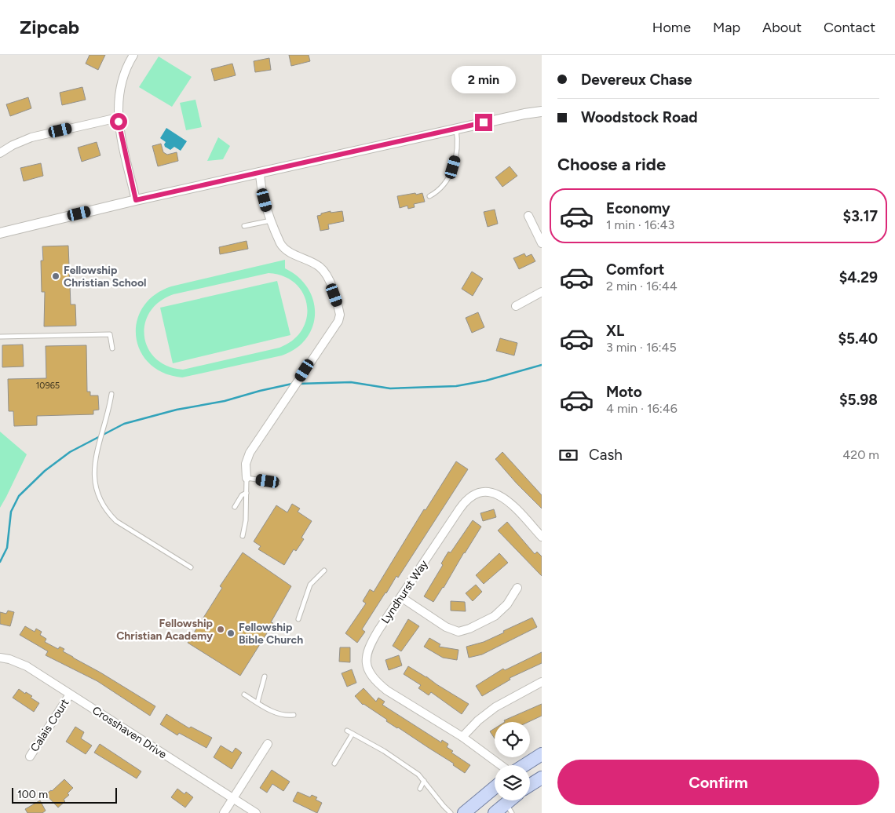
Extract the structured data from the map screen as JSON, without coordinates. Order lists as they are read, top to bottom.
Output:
{
  "streets": {
    "street": ["Lyndhurst Way", "Calais Court", "Crosshaven Drive"]
  },
  "crossings": [
    ["Calais Court", "Crosshaven Drive"]
  ],
  "places": ["Fellowship Christian School", "Fellowship Christian Academy", "Fellowship Bible Church"],
  "house_numbers": ["10965"],
  "scale_bar": "100 m",
  "page": {
    "header": "Zipcab",
    "nav": [
      "Home",
      "Map",
      "About",
      "Contact"
    ],
    "banner": ["Devereux Chase", "Woodstock Road"],
    "bubble": "2 min",
    "heading": "Choose a ride",
    "list": [
      {
        "name": "Economy",
        "note": "1 min · 16:43",
        "value": "$3.17"
      },
      {
        "name": "Comfort",
        "note": "2 min · 16:44",
        "value": "$4.29"
      },
      {
        "name": "XL",
        "note": "3 min · 16:45",
        "value": "$5.40"
      },
      {
        "name": "Moto",
        "note": "4 min · 16:46",
        "value": "$5.98"
      }
    ],
    "pay": ["Cash", "420 m"],
    "buttons": "Confirm",
    "scale": "100 m"
  }
}
